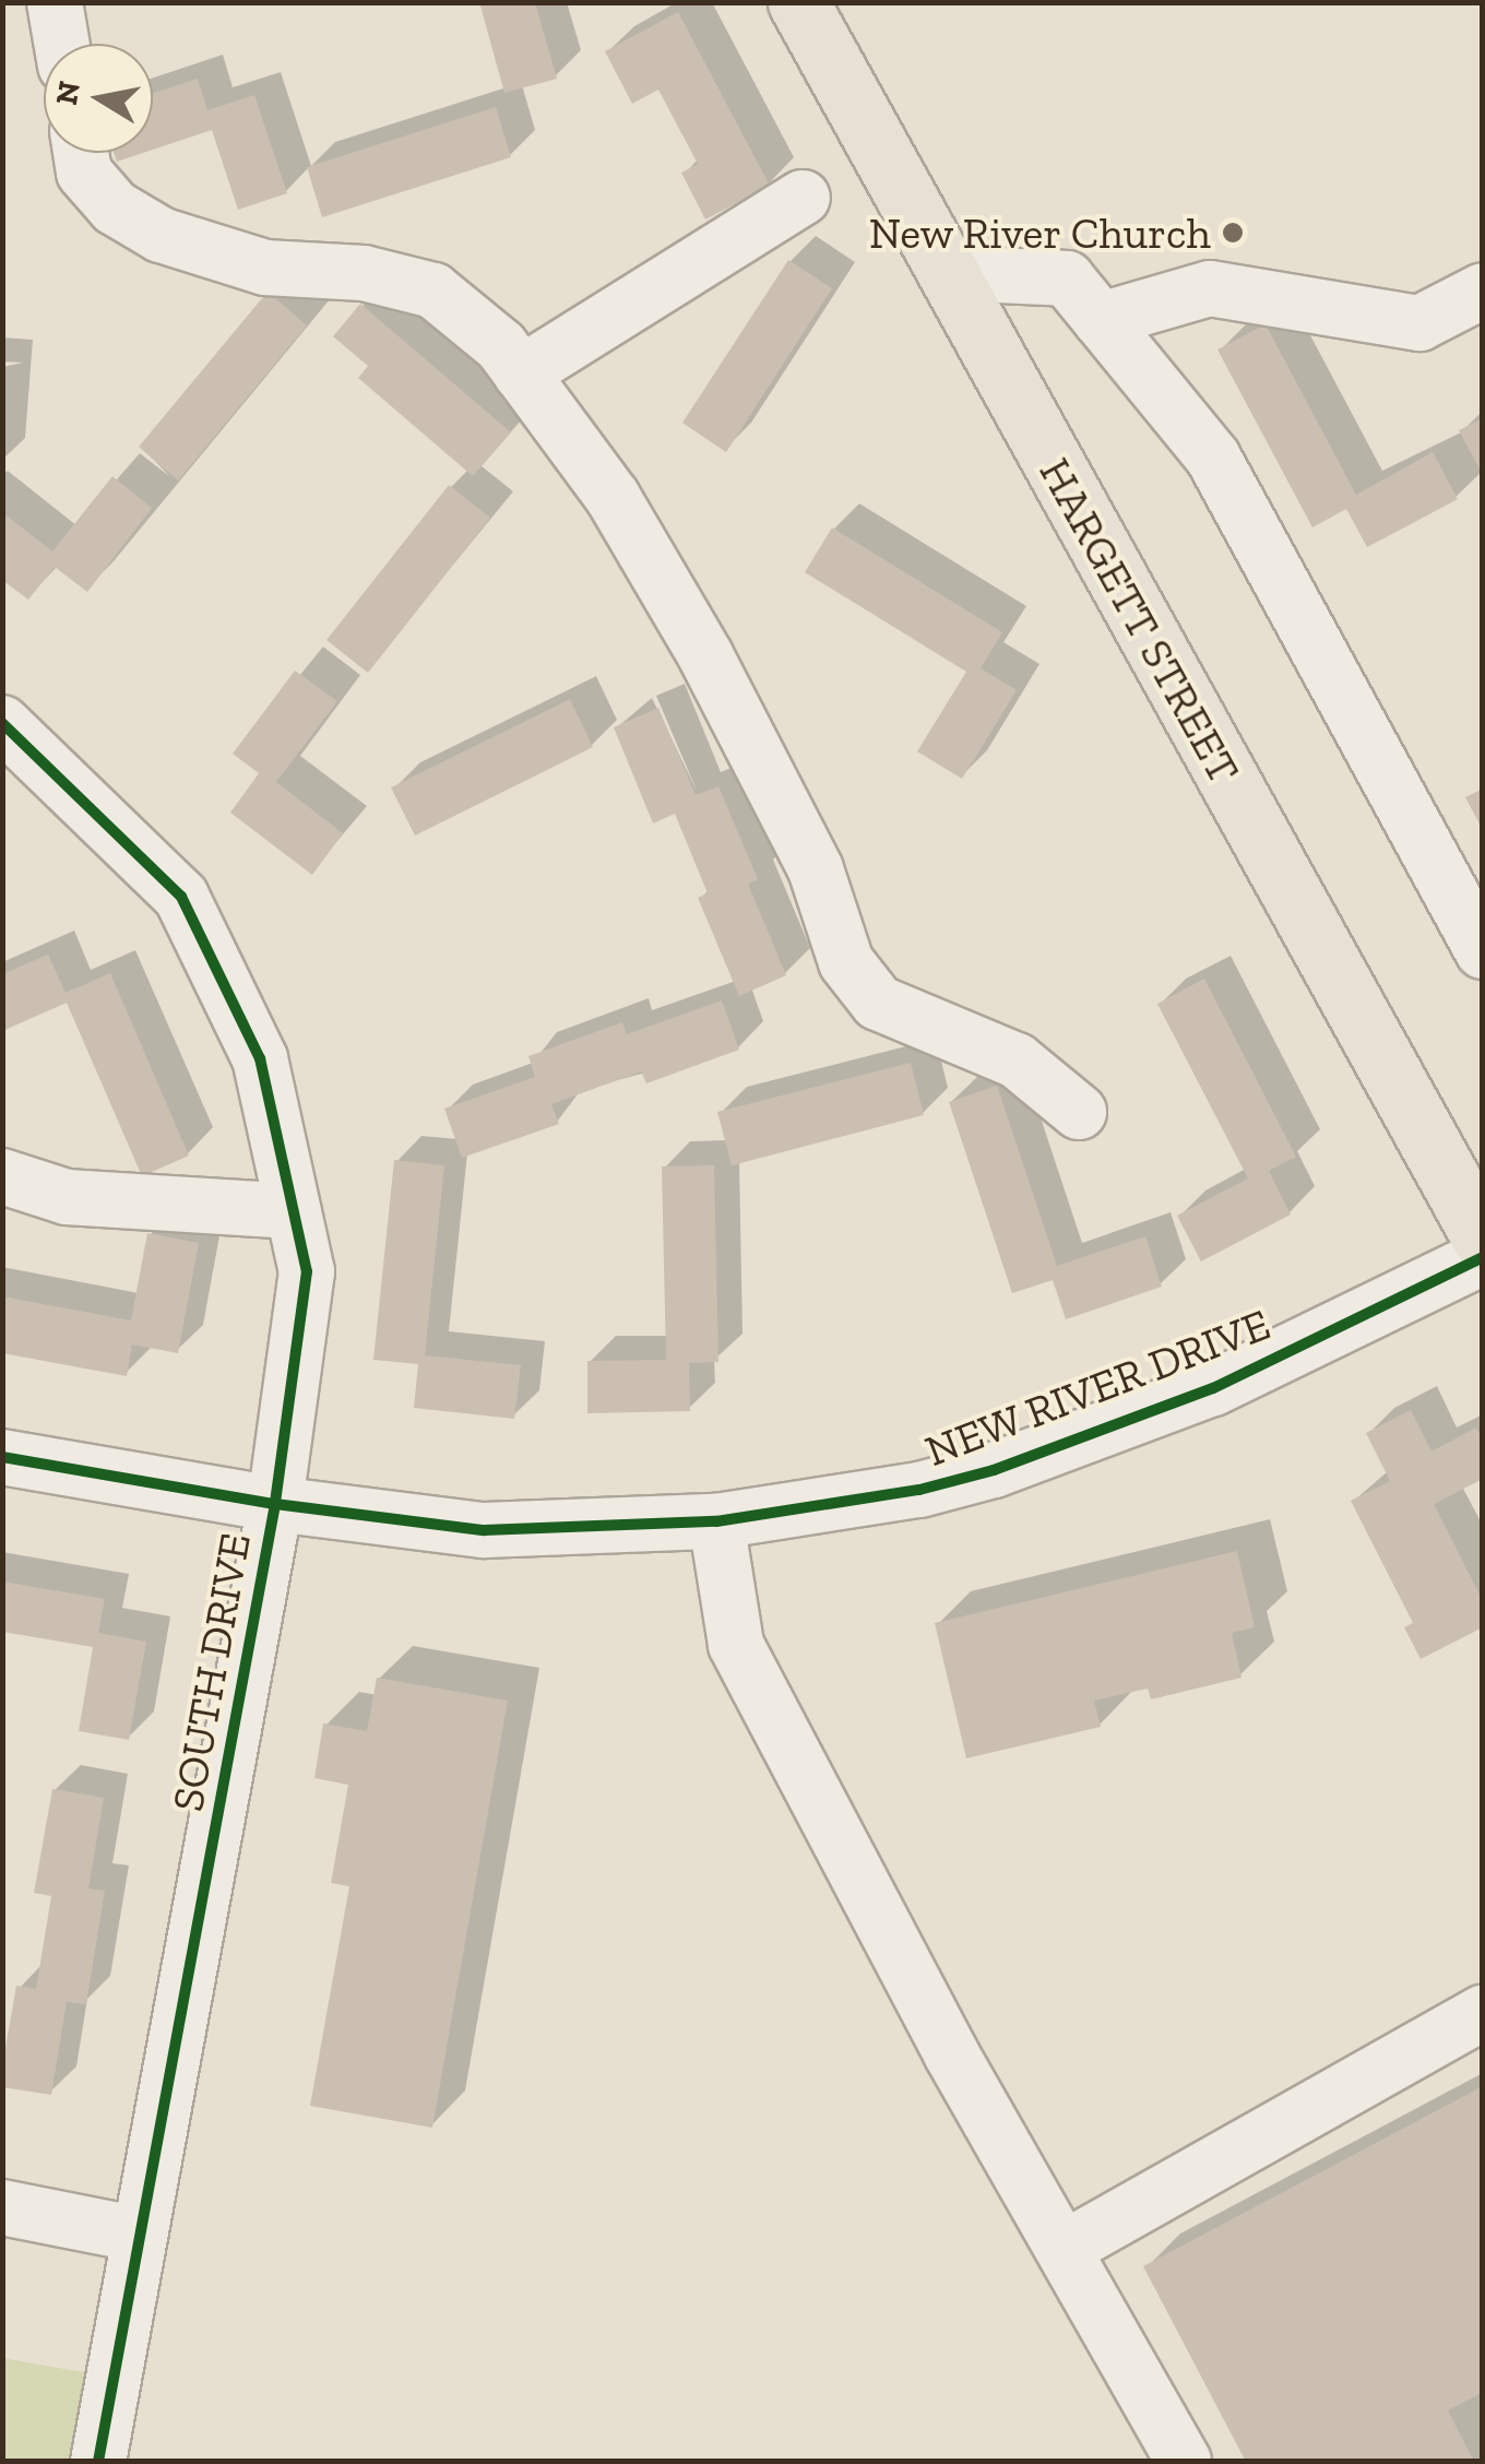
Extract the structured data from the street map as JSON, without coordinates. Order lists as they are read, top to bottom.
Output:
{
  "streets": {
    "main road": ["HARGETT STREET"],
    "street": ["NEW RIVER DRIVE", "SOUTH DRIVE"]
  },
  "crossings": [
    ["NEW RIVER DRIVE", "SOUTH DRIVE"]
  ],
  "places": ["New River Church"],
  "north": "left"
}
